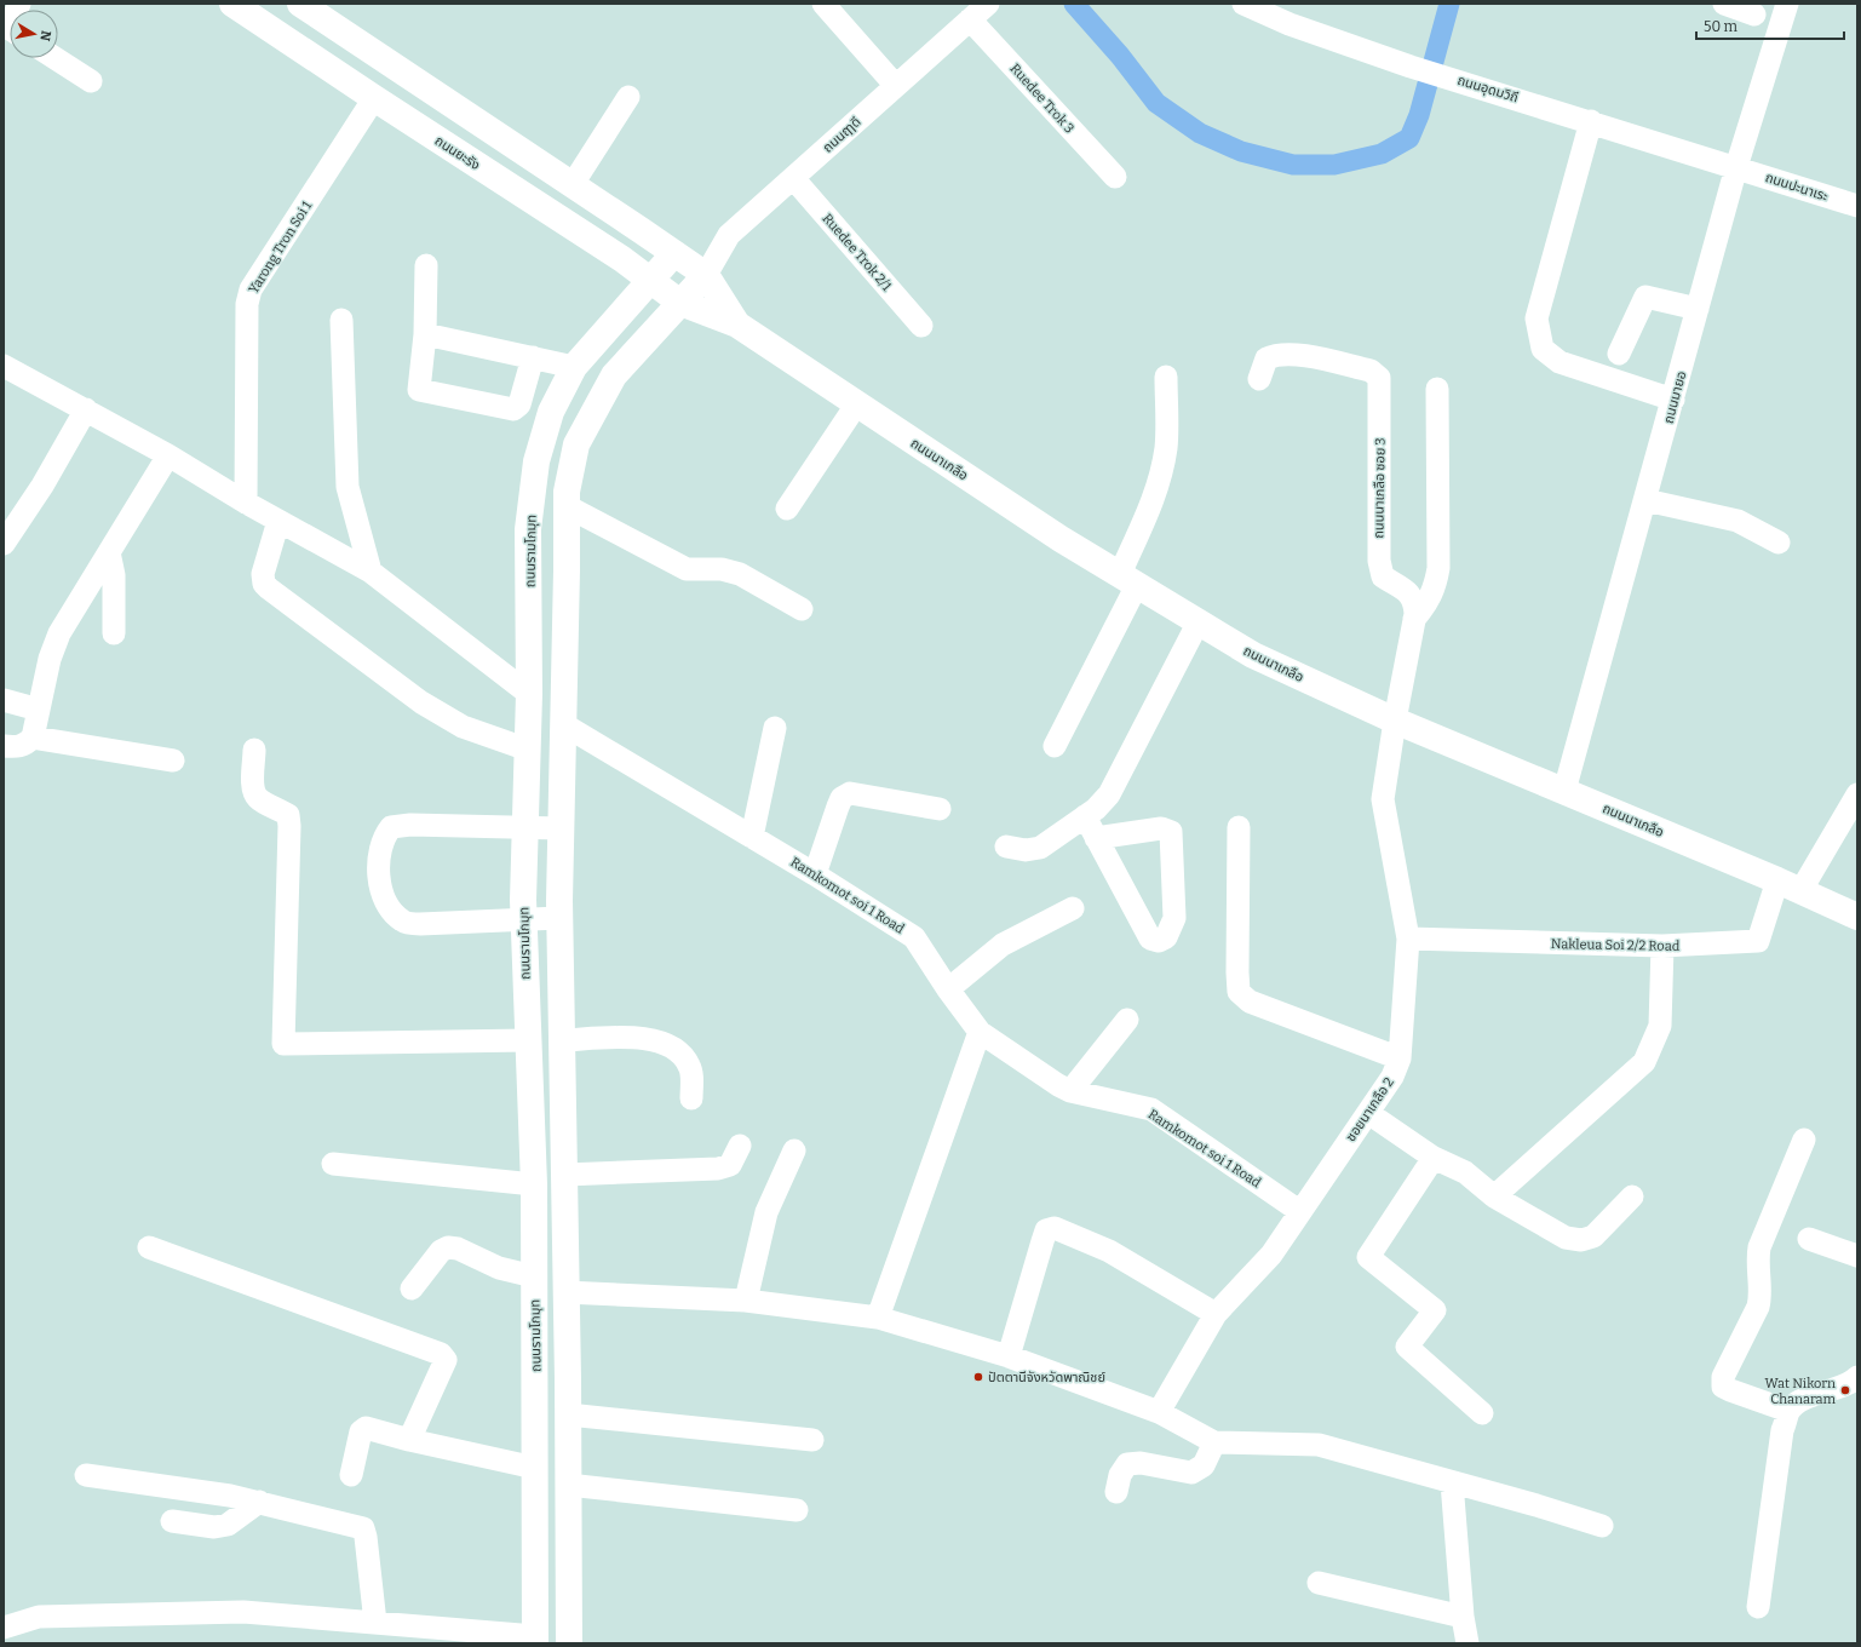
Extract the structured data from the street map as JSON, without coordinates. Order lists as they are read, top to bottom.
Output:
{
  "streets": {
    "main road": ["ถนนยะรัง", "ถนนนาเกลือ", "ถนนรามโกมุท"],
    "street": [
      "ถนนอุดมวิถี",
      "Ruedee Trok 3",
      "ถนนฤๅดี",
      "ถนนปะนาเระ",
      "Yarong Tron Soi 1",
      "Ruedee Trok 2/1",
      "ถนนมายอ",
      "ถนนนาเกลือ ซอย 3",
      "Ramkomot soi 1 Road",
      "Nakleua Soi 2/2 Road",
      "ซอยนาเกลือ 2"
    ]
  },
  "crossings": [
    ["ถนนอุดมวิถี", "ถนนปะนาเระ"],
    ["ถนนอุดมวิถี", "ถนนมายอ"],
    ["Ruedee Trok 3", "ถนนฤๅดี"],
    ["ถนนฤๅดี", "Ruedee Trok 2/1"],
    ["ถนนฤๅดี", "ถนนนาเกลือ"],
    ["ถนนยะรัง", "Yarong Tron Soi 1"],
    ["ถนนยะรัง", "ถนนนาเกลือ"],
    ["ถนนยะรัง", "ถนนรามโกมุท"],
    ["ถนนปะนาเระ", "ถนนมายอ"],
    ["ถนนมายอ", "ถนนนาเกลือ"],
    ["ถนนนาเกลือ", "ถนนนาเกลือ ซอย 3"],
    ["ถนนนาเกลือ", "Nakleua Soi 2/2 Road"],
    ["ถนนนาเกลือ", "ซอยนาเกลือ 2"],
    ["ถนนนาเกลือ ซอย 3", "ซอยนาเกลือ 2"],
    ["Ramkomot soi 1 Road", "ซอยนาเกลือ 2"],
    ["Nakleua Soi 2/2 Road", "ซอยนาเกลือ 2"]
  ],
  "places": ["ปัตตานีจังหวัดพาณิชย์", "Wat Nikorn Chanaram"],
  "scale_bar": "50 m",
  "north": "right"
}
